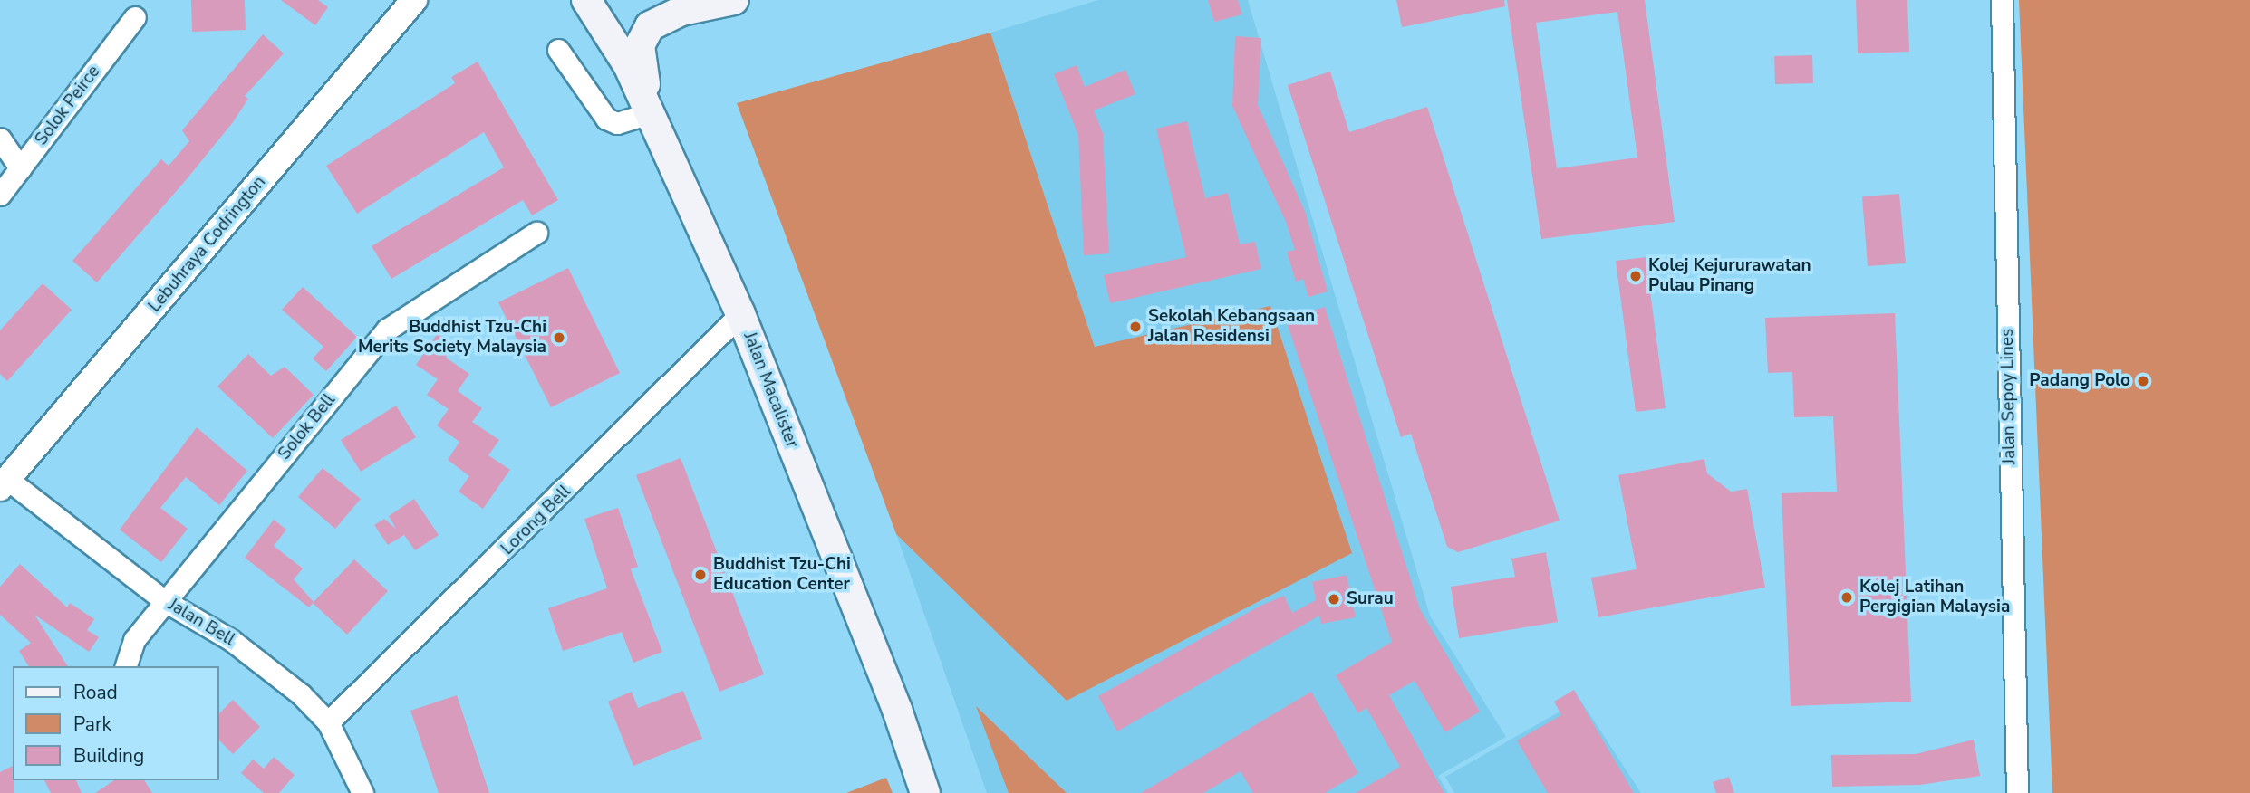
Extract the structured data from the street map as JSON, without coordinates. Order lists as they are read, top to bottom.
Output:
{
  "streets": {
    "main road": ["Jalan Macalister"],
    "street": [
      "Solok Peirce",
      "Lebuhraya Codrington",
      "Jalan Sepoy Lines",
      "Solok Bell",
      "Lorong Bell",
      "Jalan Bell"
    ]
  },
  "crossings": [
    ["Lebuhraya Codrington", "Jalan Bell"],
    ["Jalan Macalister", "Lorong Bell"],
    ["Solok Bell", "Jalan Bell"],
    ["Lorong Bell", "Jalan Bell"]
  ],
  "places": [
    "Kolej Kejururawatan Pulau Pinang",
    "Sekolah Kebangsaan Jalan Residensi",
    "Buddhist Tzu-Chi Merits Society Malaysia",
    "Padang Polo",
    "Buddhist Tzu-Chi Education Center",
    "Kolej Latihan Pergigian Malaysia",
    "Surau"
  ],
  "legend": ["Road", "Park", "Building"]
}
